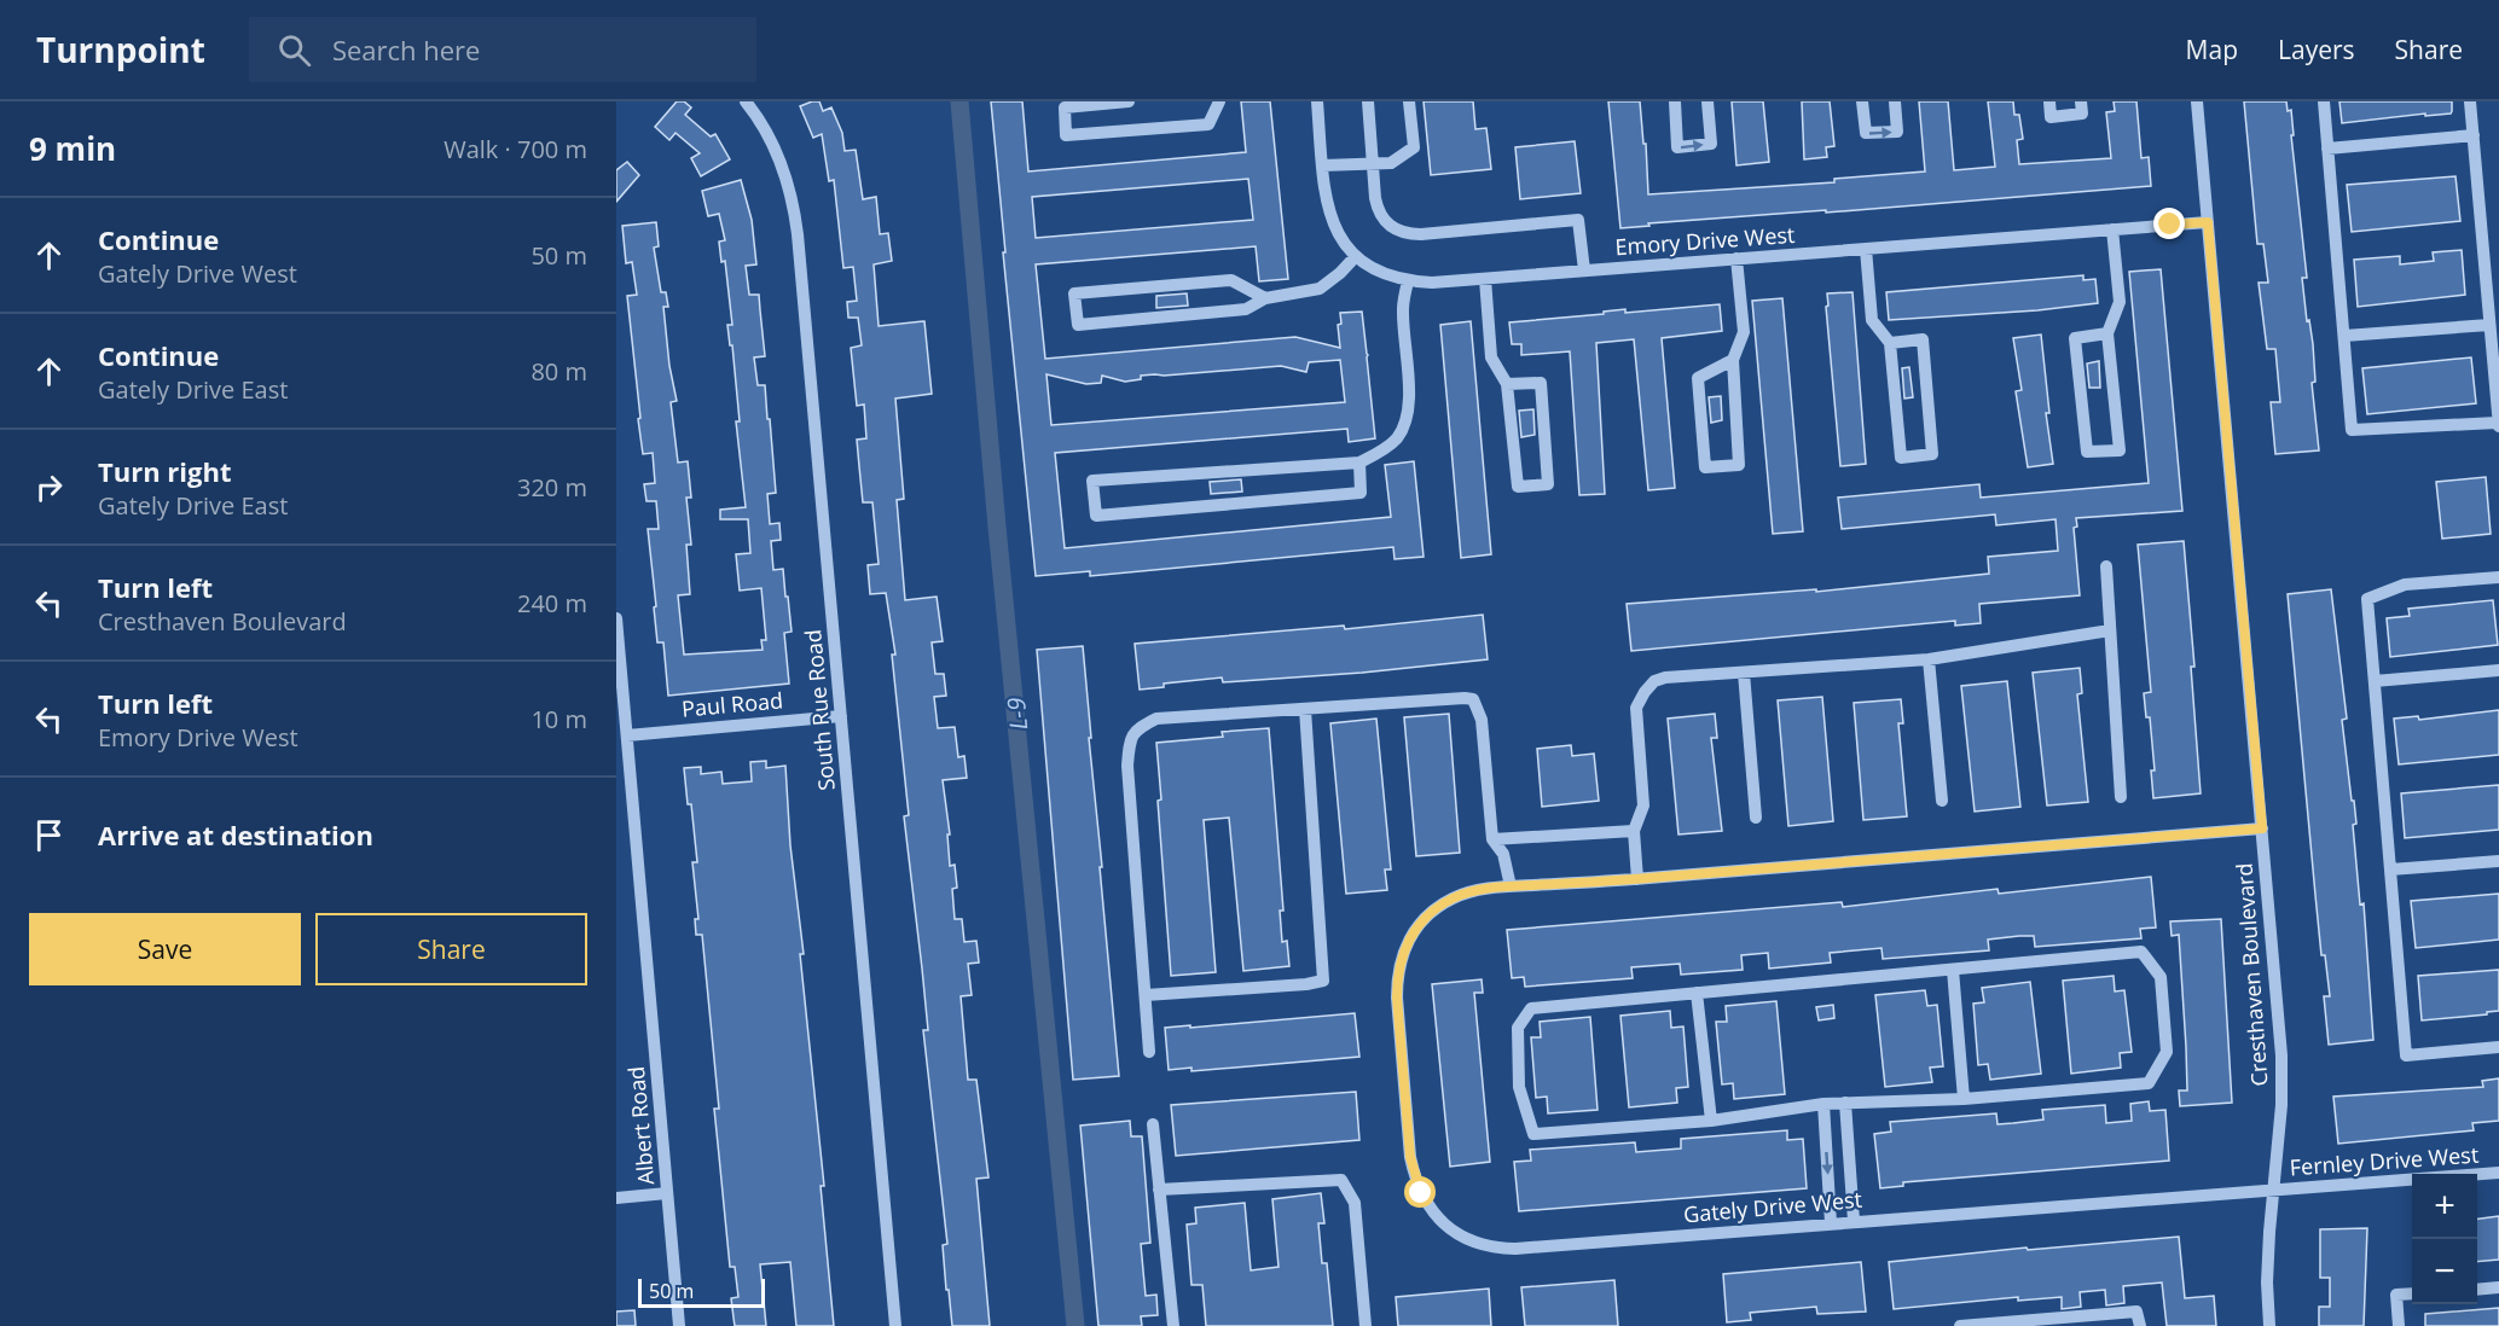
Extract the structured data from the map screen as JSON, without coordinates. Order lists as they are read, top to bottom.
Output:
{
  "streets": {
    "street": [
      "Emory Drive West",
      "Paul Road",
      "South Rue Road",
      "Cresthaven Boulevard",
      "Albert Road",
      "Fernley Drive West",
      "Gately Drive West"
    ]
  },
  "crossings": [
    ["Emory Drive West", "Cresthaven Boulevard"],
    ["Paul Road", "South Rue Road"],
    ["Paul Road", "Albert Road"],
    ["Cresthaven Boulevard", "Fernley Drive West"],
    ["Cresthaven Boulevard", "Gately Drive West"],
    ["Fernley Drive West", "Gately Drive West"]
  ],
  "water": ["L-9"],
  "scale_bar": "50 m",
  "page": {
    "header": "Turnpoint",
    "search": "Search here",
    "nav": ["Map", "Layers", "Share"],
    "heading": ["9 min", "Walk · 700 m"],
    "list": [
      ["Continue", "Gately Drive West", "50 m"],
      ["Continue", "Gately Drive East", "80 m"],
      ["Turn right", "Gately Drive East", "320 m"],
      ["Turn left", "Cresthaven Boulevard", "240 m"],
      ["Turn left", "Emory Drive West", "10 m"],
      "Arrive at destination"
    ],
    "buttons": ["Save", "Share"],
    "map_buttons": ["+", "−"],
    "scale": "50 m"
  }
}
